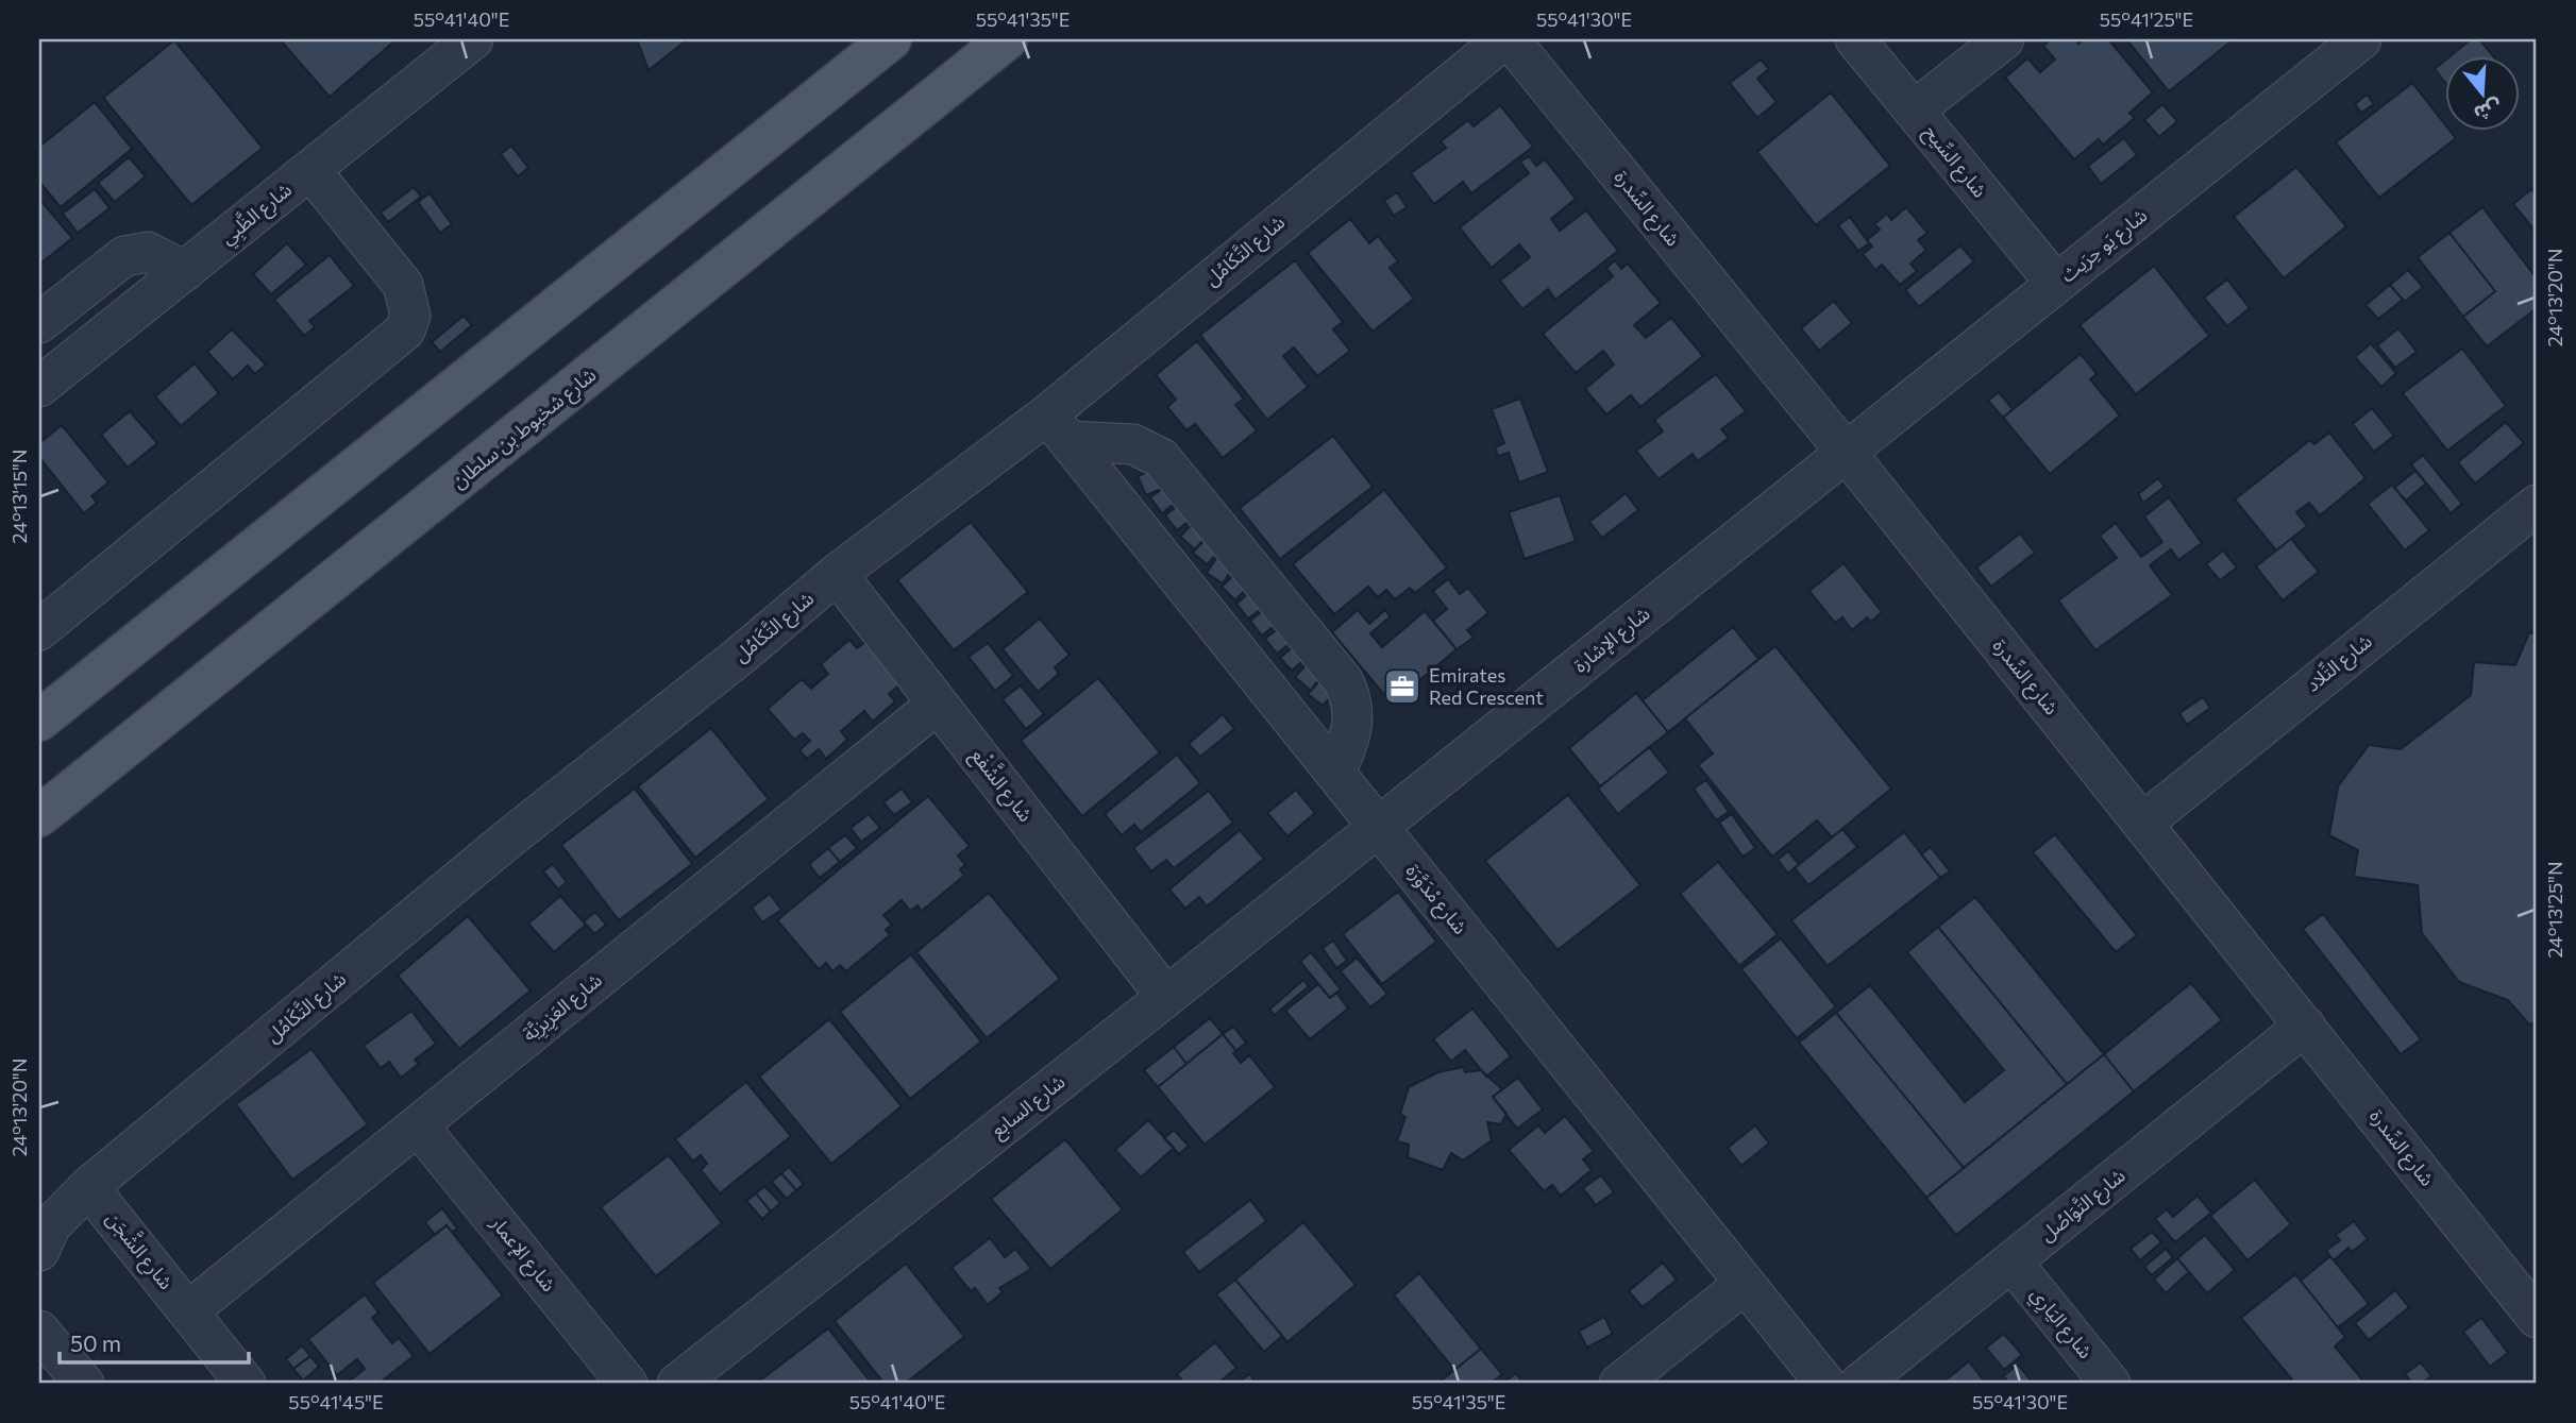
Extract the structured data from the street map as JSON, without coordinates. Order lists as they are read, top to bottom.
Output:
{
  "streets": {
    "main road": ["شارع شخبوط بن سلطان"],
    "street": [
      "شارع السِّيح",
      "شارع السِّدرة",
      "شارع الظَّبِي",
      "شارع يَو حِرَيث",
      "شارع التَّكَامُل",
      "شارع الإشارة",
      "شارع التِّلاد",
      "شارع الشَّفْع",
      "شارع مْدَوَّرَة",
      "شارع العَزِيزِيَّة",
      "شارع السابع",
      "شارع التَّوَاصُل",
      "شارع الشَّجَن",
      "شارع الإعمار",
      "شارع اليَارِي"
    ]
  },
  "crossings": [
    ["شارع السِّيح", "شارع يَو حِرَيث"],
    ["شارع السِّدرة", "شارع يَو حِرَيث"],
    ["شارع السِّدرة", "شارع التَّكَامُل"],
    ["شارع السِّدرة", "شارع الإشارة"],
    ["شارع السِّدرة", "شارع التِّلاد"],
    ["شارع السِّدرة", "شارع التَّوَاصُل"],
    ["شارع يَو حِرَيث", "شارع الإشارة"],
    ["شارع التَّكَامُل", "شارع الشَّفْع"],
    ["شارع التَّكَامُل", "شارع مْدَوَّرَة"],
    ["شارع التَّكَامُل", "شارع الشَّجَن"],
    ["شارع الإشارة", "شارع مْدَوَّرَة"],
    ["شارع الإشارة", "شارع السابع"],
    ["شارع الشَّفْع", "شارع العَزِيزِيَّة"],
    ["شارع الشَّفْع", "شارع السابع"],
    ["شارع مْدَوَّرَة", "شارع السابع"],
    ["شارع العَزِيزِيَّة", "شارع الشَّجَن"],
    ["شارع العَزِيزِيَّة", "شارع الإعمار"],
    ["شارع التَّوَاصُل", "شارع اليَارِي"]
  ],
  "places": {
    "office": ["Emirates Red Crescent"]
  },
  "scale_bar": "50 m",
  "north": "bottom",
  "coordinates": [
    "55°41'40\"E",
    "55°41'35\"E",
    "55°41'30\"E",
    "55°41'25\"E",
    "24°13'20\"N",
    "24°13'15\"N",
    "24°13'25\"N",
    "55°41'45\"E"
  ]
}
